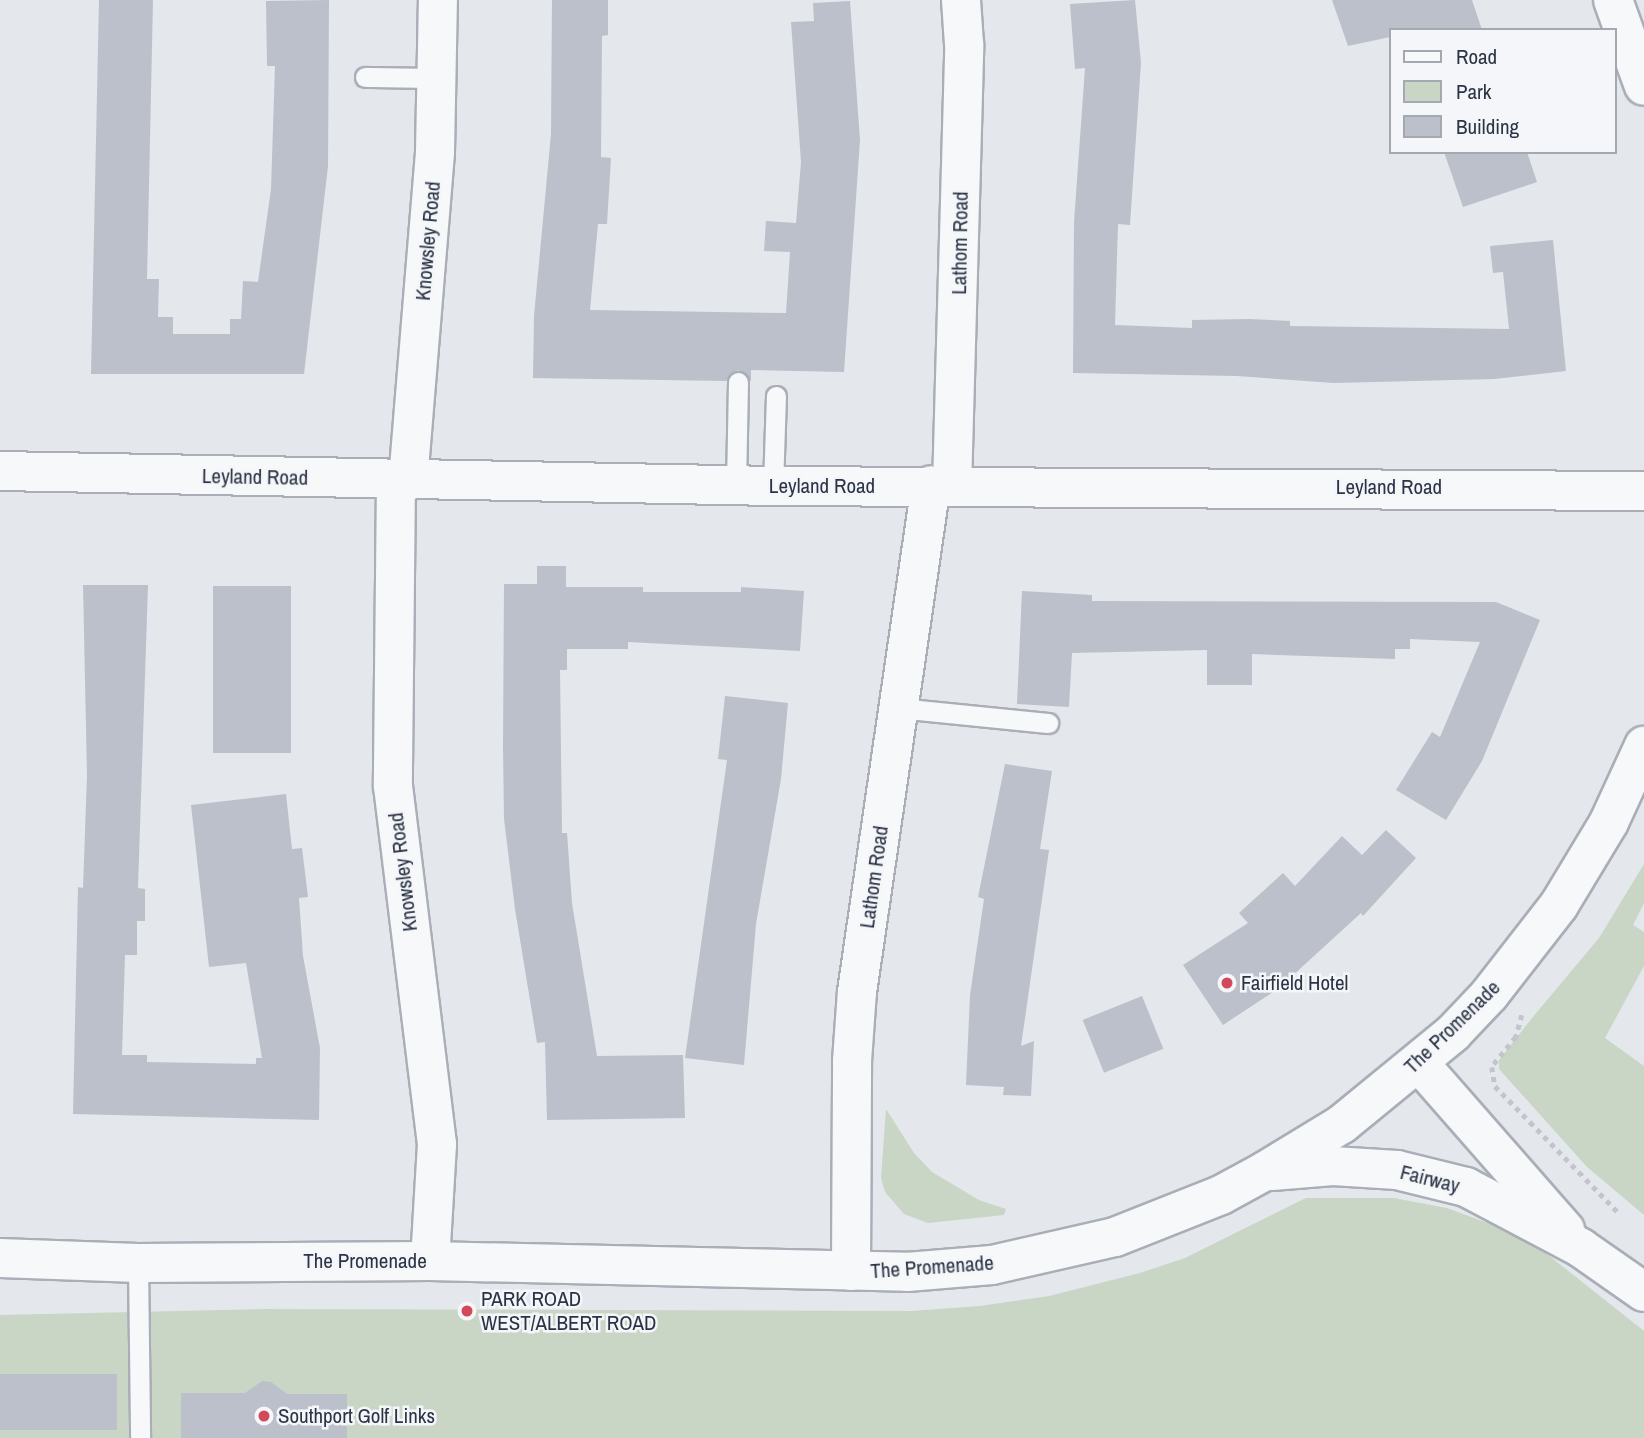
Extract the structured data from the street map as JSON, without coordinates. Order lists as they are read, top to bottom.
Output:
{
  "streets": {
    "street": [
      "Knowsley Road",
      "Lathom Road",
      "Leyland Road",
      "The Promenade",
      "Fairway"
    ]
  },
  "crossings": [
    ["Knowsley Road", "Leyland Road"],
    ["Knowsley Road", "The Promenade"],
    ["Lathom Road", "Leyland Road"],
    ["Lathom Road", "The Promenade"],
    ["The Promenade", "Fairway"]
  ],
  "places": ["Fairfield Hotel", "PARK ROAD WEST/ALBERT ROAD", "Southport Golf Links"],
  "legend": ["Road", "Park", "Building"]
}
